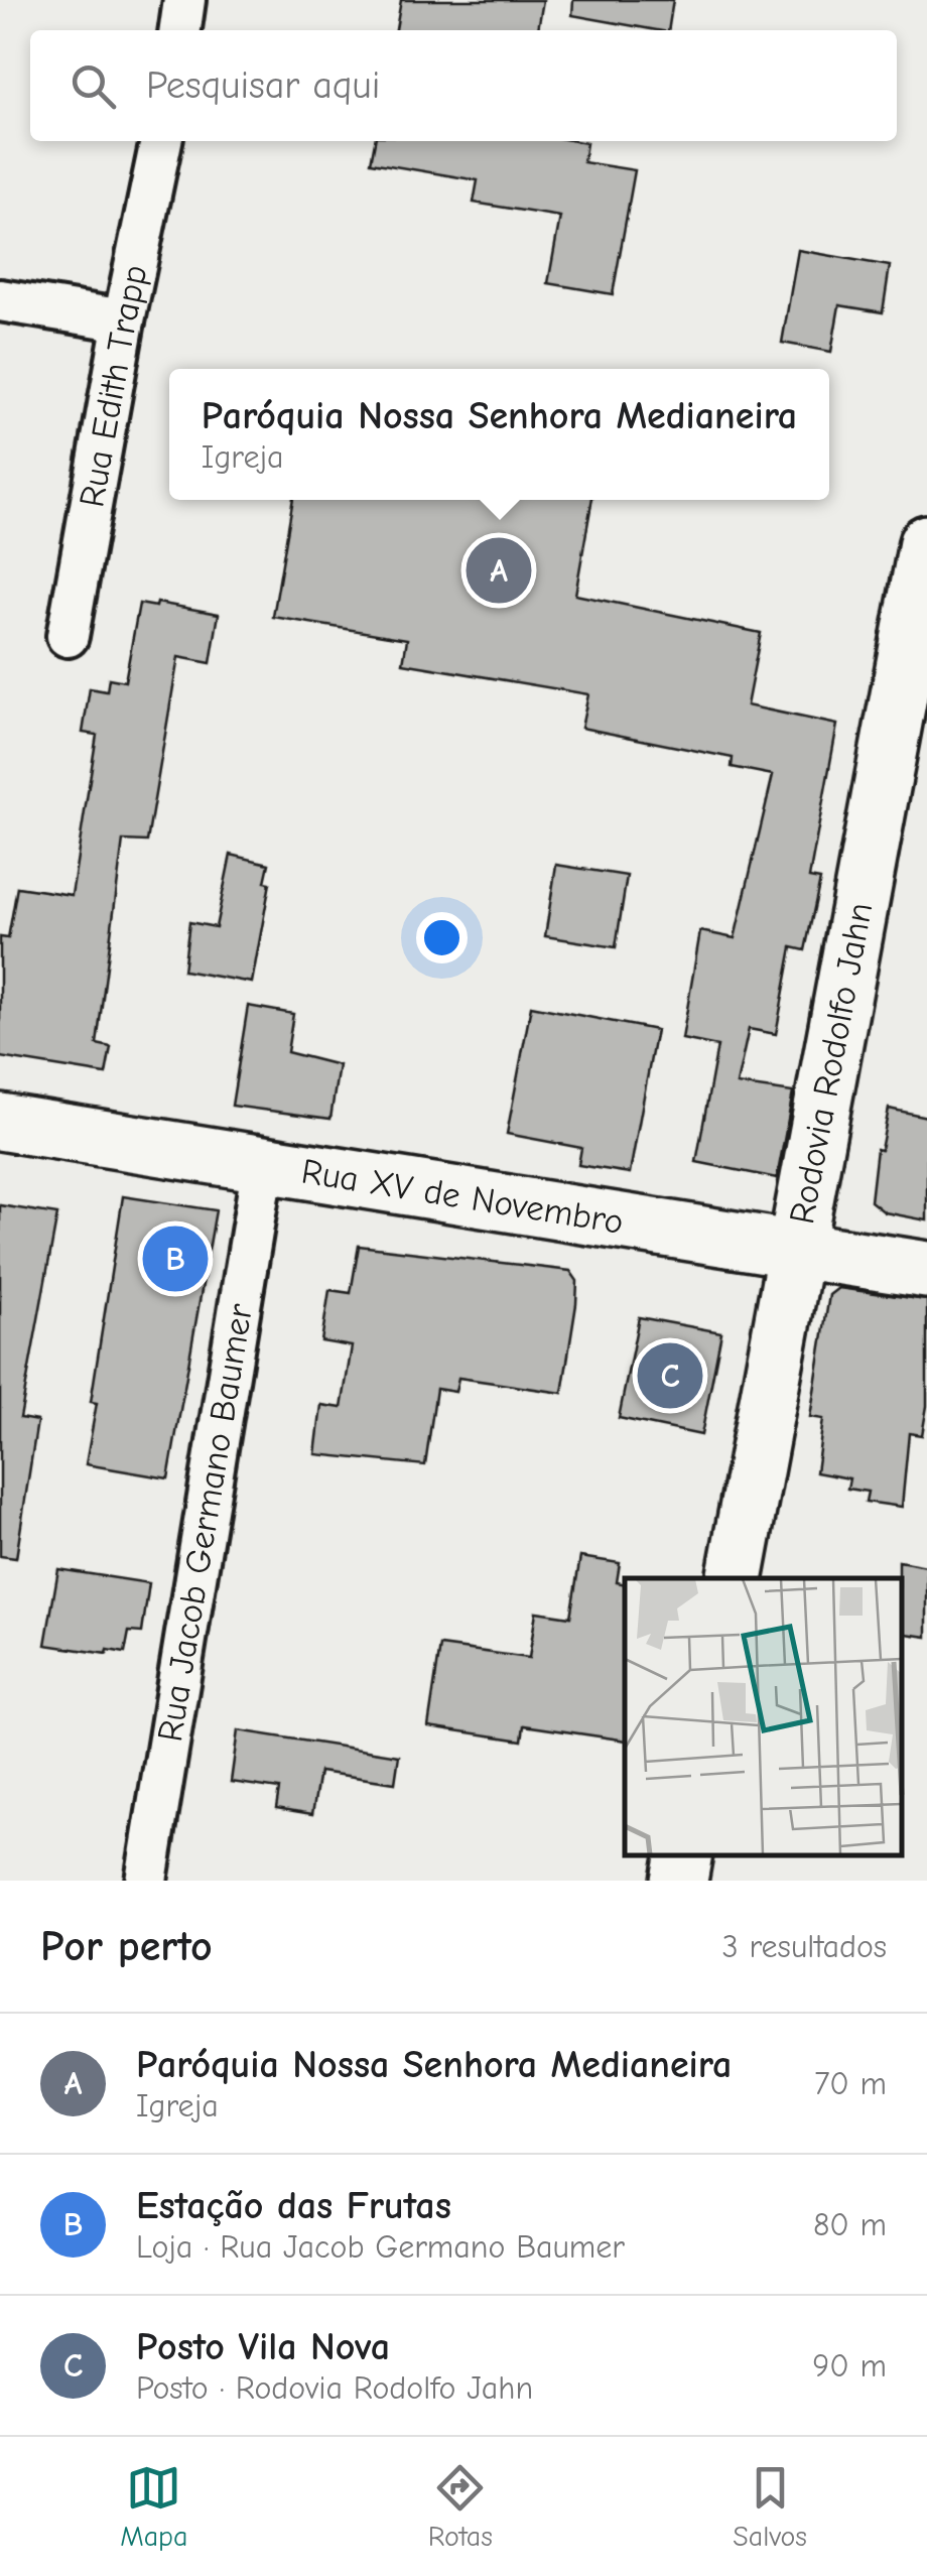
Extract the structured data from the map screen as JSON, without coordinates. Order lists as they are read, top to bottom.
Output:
{
  "streets": {
    "main road": ["Rodovia Rodolfo Jahn", "Rua XV de Novembro"],
    "street": ["Rua Edith Trapp", "Rua Jacob Germano Baumer"]
  },
  "crossings": [
    ["Rodovia Rodolfo Jahn", "Rua XV de Novembro"],
    ["Rua XV de Novembro", "Rua Jacob Germano Baumer"]
  ],
  "page": {
    "search": "Pesquisar aqui",
    "popup": ["Paróquia Nossa Senhora Medianeira", "Igreja"],
    "pins": ["A", "B", "C"],
    "heading": ["Por perto", "3 resultados"],
    "list": [
      {
        "mark": "A",
        "name": "Paróquia Nossa Senhora Medianeira",
        "note": "Igreja",
        "value": "70 m"
      },
      {
        "mark": "B",
        "name": "Estação das Frutas",
        "note": "Loja · Rua Jacob Germano Baumer",
        "value": "80 m"
      },
      {
        "mark": "C",
        "name": "Posto Vila Nova",
        "note": "Posto · Rodovia Rodolfo Jahn",
        "value": "90 m"
      }
    ],
    "nav": ["Mapa", "Rotas", "Salvos"]
  }
}
